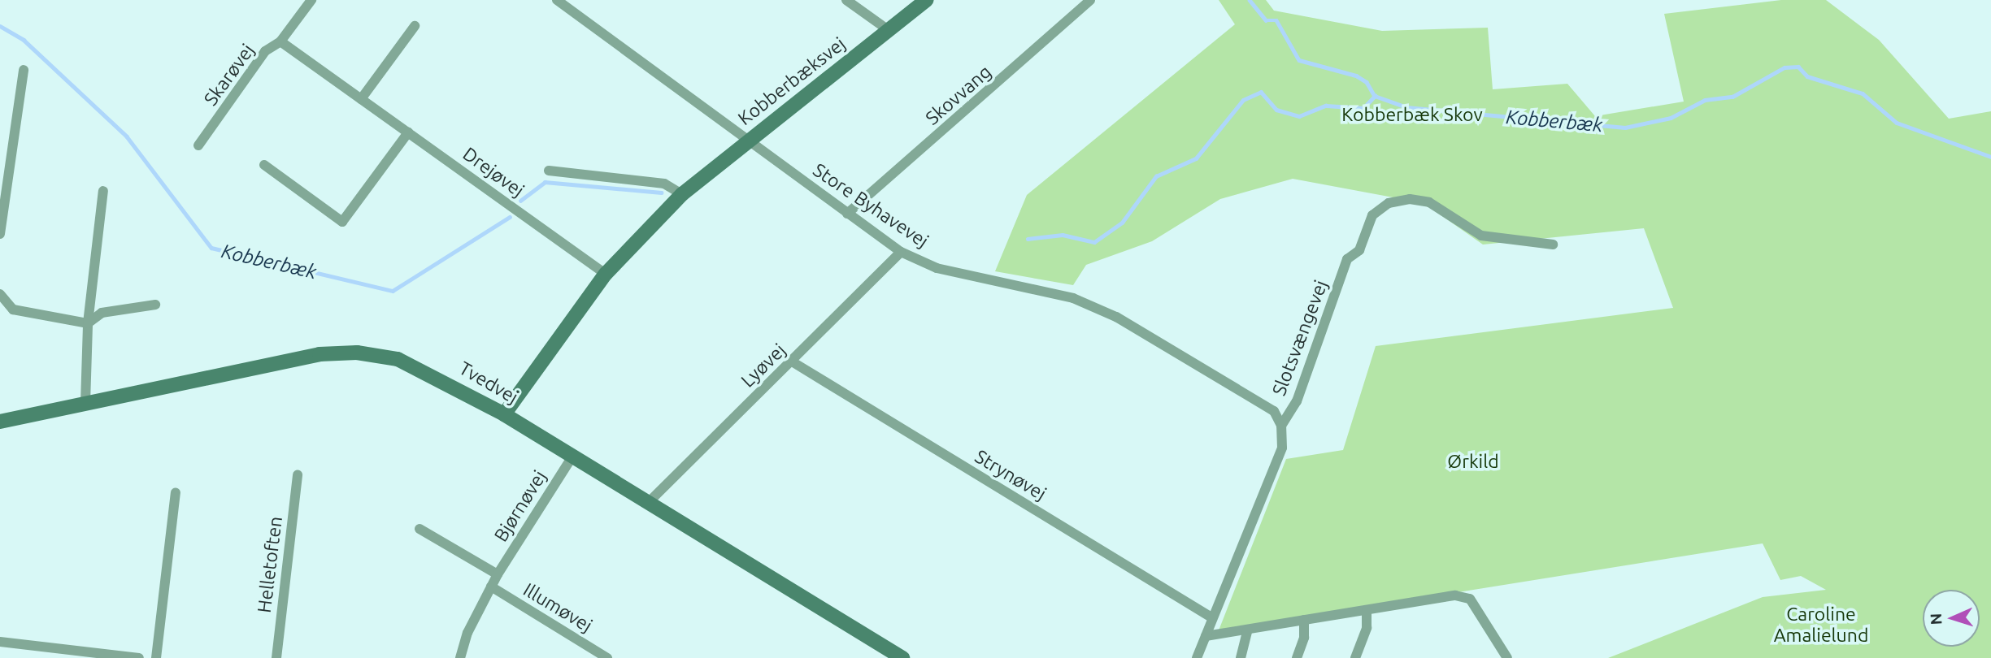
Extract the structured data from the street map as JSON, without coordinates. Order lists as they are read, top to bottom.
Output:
{
  "streets": {
    "street": [
      "Skarøvej",
      "Kobberbæksvej",
      "Skovvang",
      "Drejøvej",
      "Store Byhavevej",
      "Slotsvængevej",
      "Lyøvej",
      "Tvedvej",
      "Strynøvej",
      "Bjørnøvej",
      "Helletoften",
      "Illumøvej"
    ]
  },
  "crossings": [
    ["Skarøvej", "Drejøvej"],
    ["Kobberbæksvej", "Drejøvej"],
    ["Kobberbæksvej", "Store Byhavevej"],
    ["Kobberbæksvej", "Tvedvej"],
    ["Skovvang", "Store Byhavevej"],
    ["Store Byhavevej", "Slotsvængevej"],
    ["Store Byhavevej", "Lyøvej"],
    ["Slotsvængevej", "Strynøvej"],
    ["Lyøvej", "Tvedvej"],
    ["Lyøvej", "Strynøvej"],
    ["Tvedvej", "Bjørnøvej"],
    ["Bjørnøvej", "Illumøvej"]
  ],
  "water": ["Kobberbæk"],
  "parks": ["Kobberbæk Skov", "Ørkild", "Caroline Amalielund"],
  "north": "left"
}
